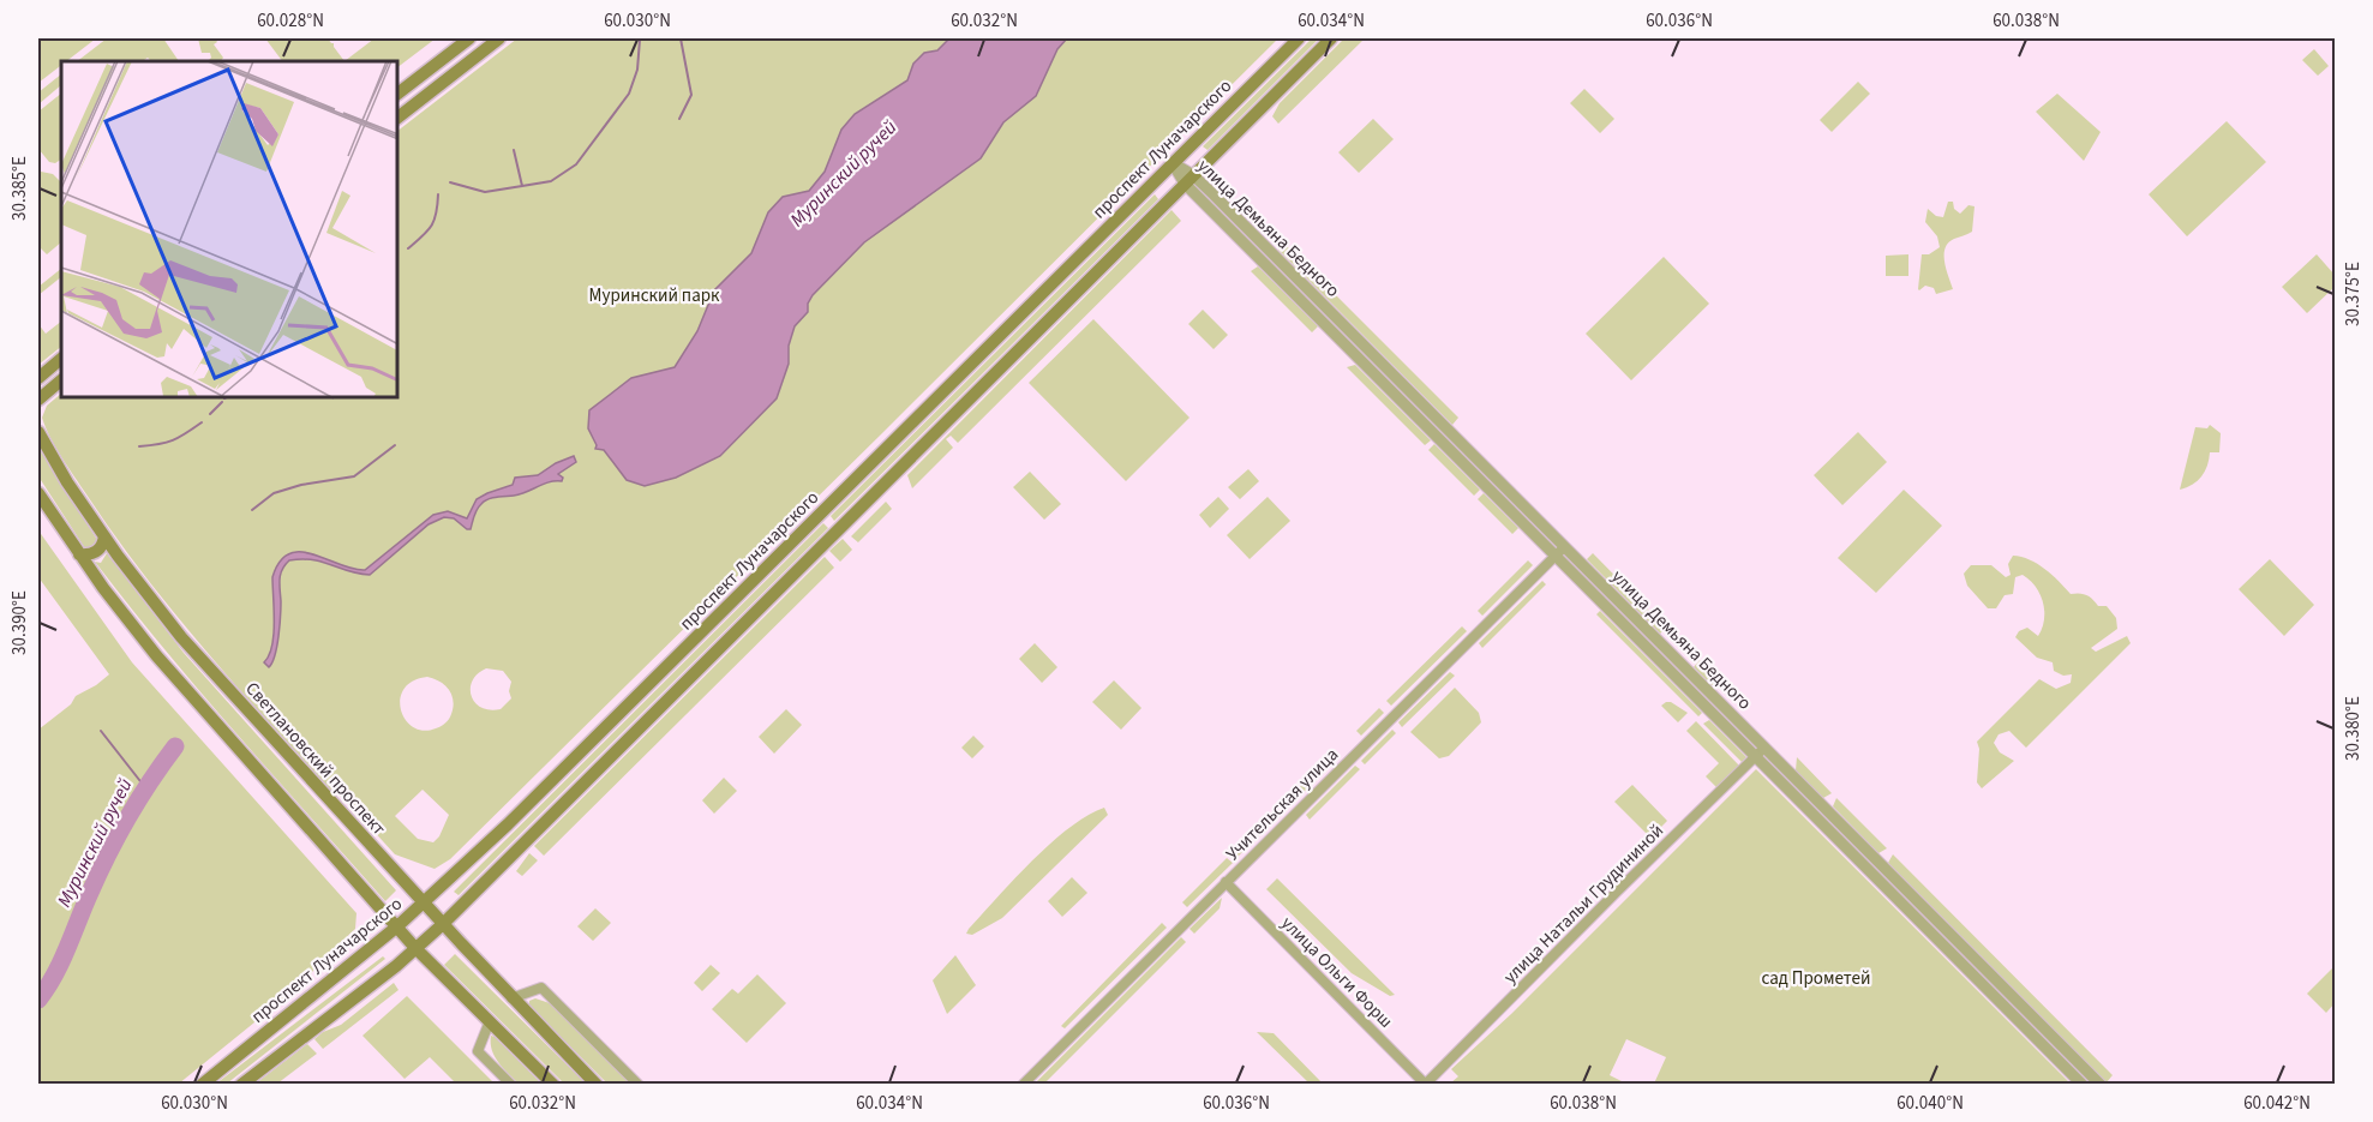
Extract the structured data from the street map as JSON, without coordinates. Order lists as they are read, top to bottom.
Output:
{
  "streets": {
    "main road": ["проспект Луначарского", "Светлановский проспект"],
    "street": [
      "улица Демьяна Бедного",
      "Учительская улица",
      "улица Натальи Грудининой",
      "улица Ольги Форш"
    ]
  },
  "crossings": [
    ["проспект Луначарского", "улица Демьяна Бедного"],
    ["проспект Луначарского", "Светлановский проспект"],
    ["улица Демьяна Бедного", "Учительская улица"],
    ["улица Демьяна Бедного", "улица Натальи Грудининой"],
    ["Учительская улица", "улица Ольги Форш"],
    ["улица Натальи Грудининой", "улица Ольги Форш"]
  ],
  "water": ["Муринский ручей"],
  "parks": ["Муринский парк", "сад Прометей"],
  "coordinates": [
    "60.028°N",
    "60.030°N",
    "60.032°N",
    "60.034°N",
    "60.036°N",
    "60.038°N",
    "30.385°E",
    "30.375°E",
    "30.390°E",
    "30.380°E",
    "60.040°N",
    "60.042°N"
  ]
}
